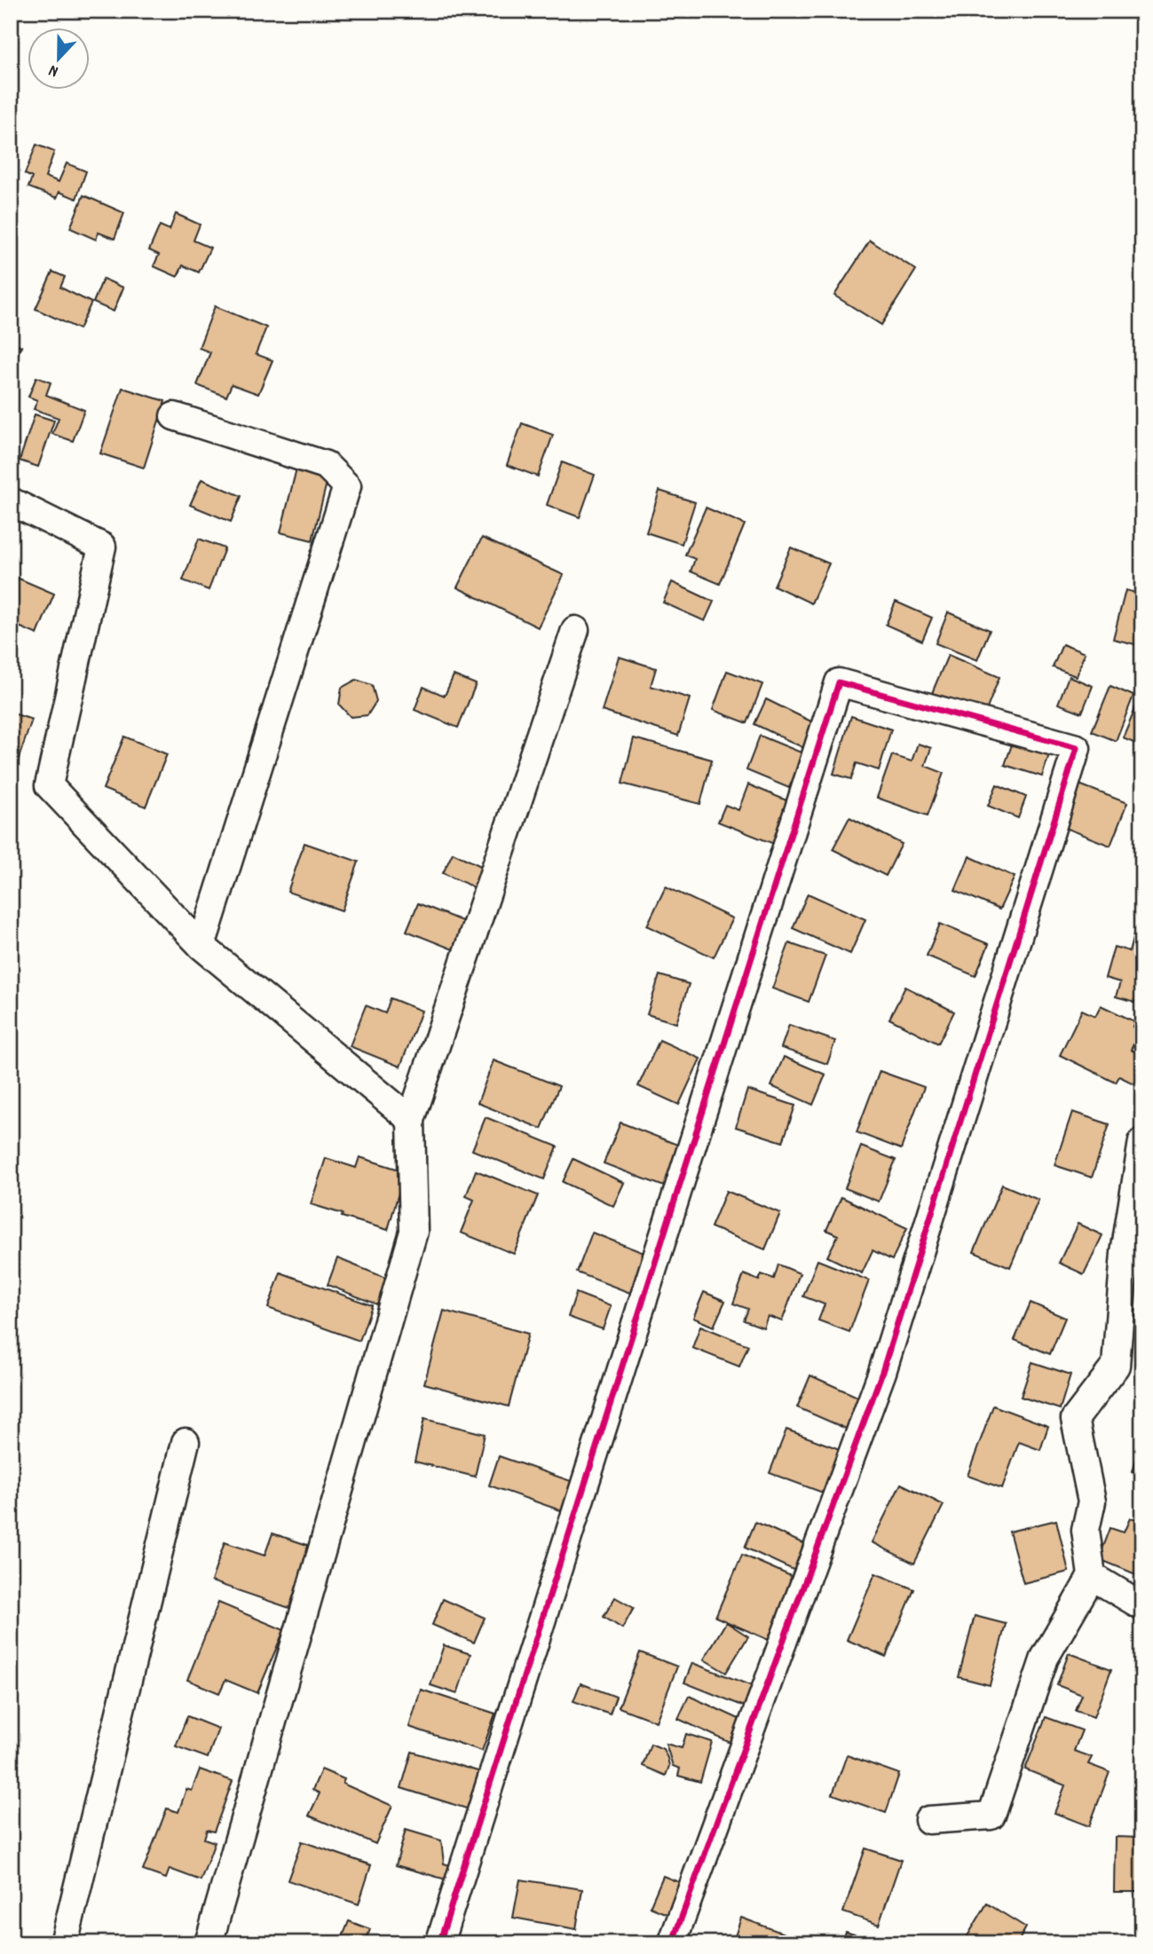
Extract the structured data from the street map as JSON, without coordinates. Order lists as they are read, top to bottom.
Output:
{
  "north": "bottom"
}
